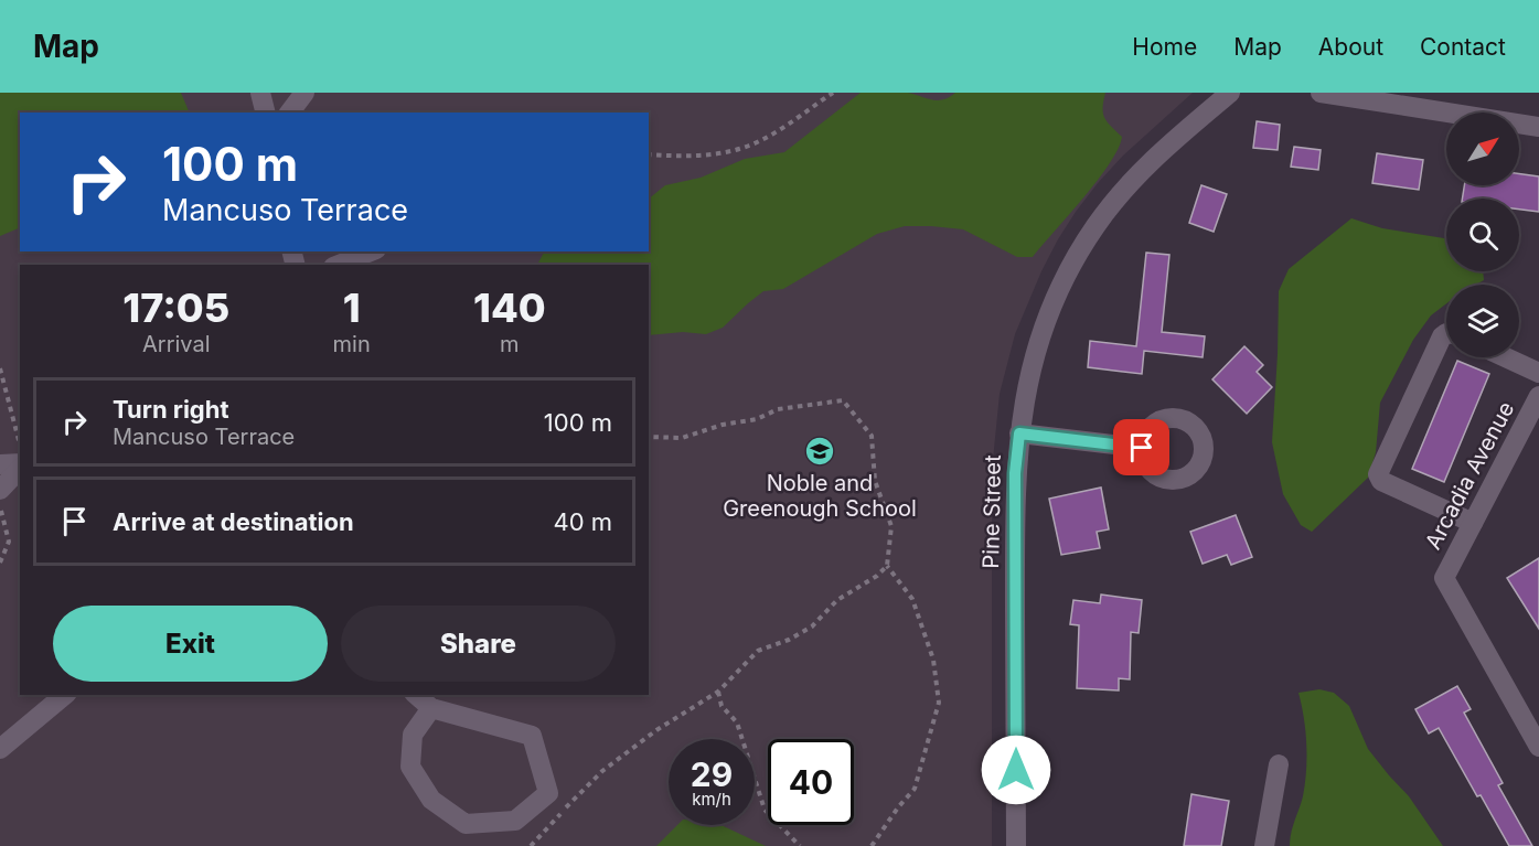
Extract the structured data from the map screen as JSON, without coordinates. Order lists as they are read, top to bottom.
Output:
{
  "streets": {
    "street": ["Arcadia Avenue", "Pine Street"]
  },
  "places": {
    "school or university": ["Noble and Greenough School"]
  },
  "north": "top right",
  "page": {
    "header": "Map",
    "nav": [
      "Home",
      "Map",
      "About",
      "Contact"
    ],
    "turn": ["100 m", "Mancuso Terrace"],
    "eta": [
      "17:05",
      "Arrival",
      "1",
      "min",
      "140",
      "m"
    ],
    "list": [
      {
        "name": "Turn right",
        "note": "Mancuso Terrace",
        "value": "100 m"
      },
      {
        "name": "Arrive at destination",
        "value": "40 m"
      }
    ],
    "buttons": ["Exit", "Share"],
    "speed": "29 km/h",
    "limit": "40"
  }
}
